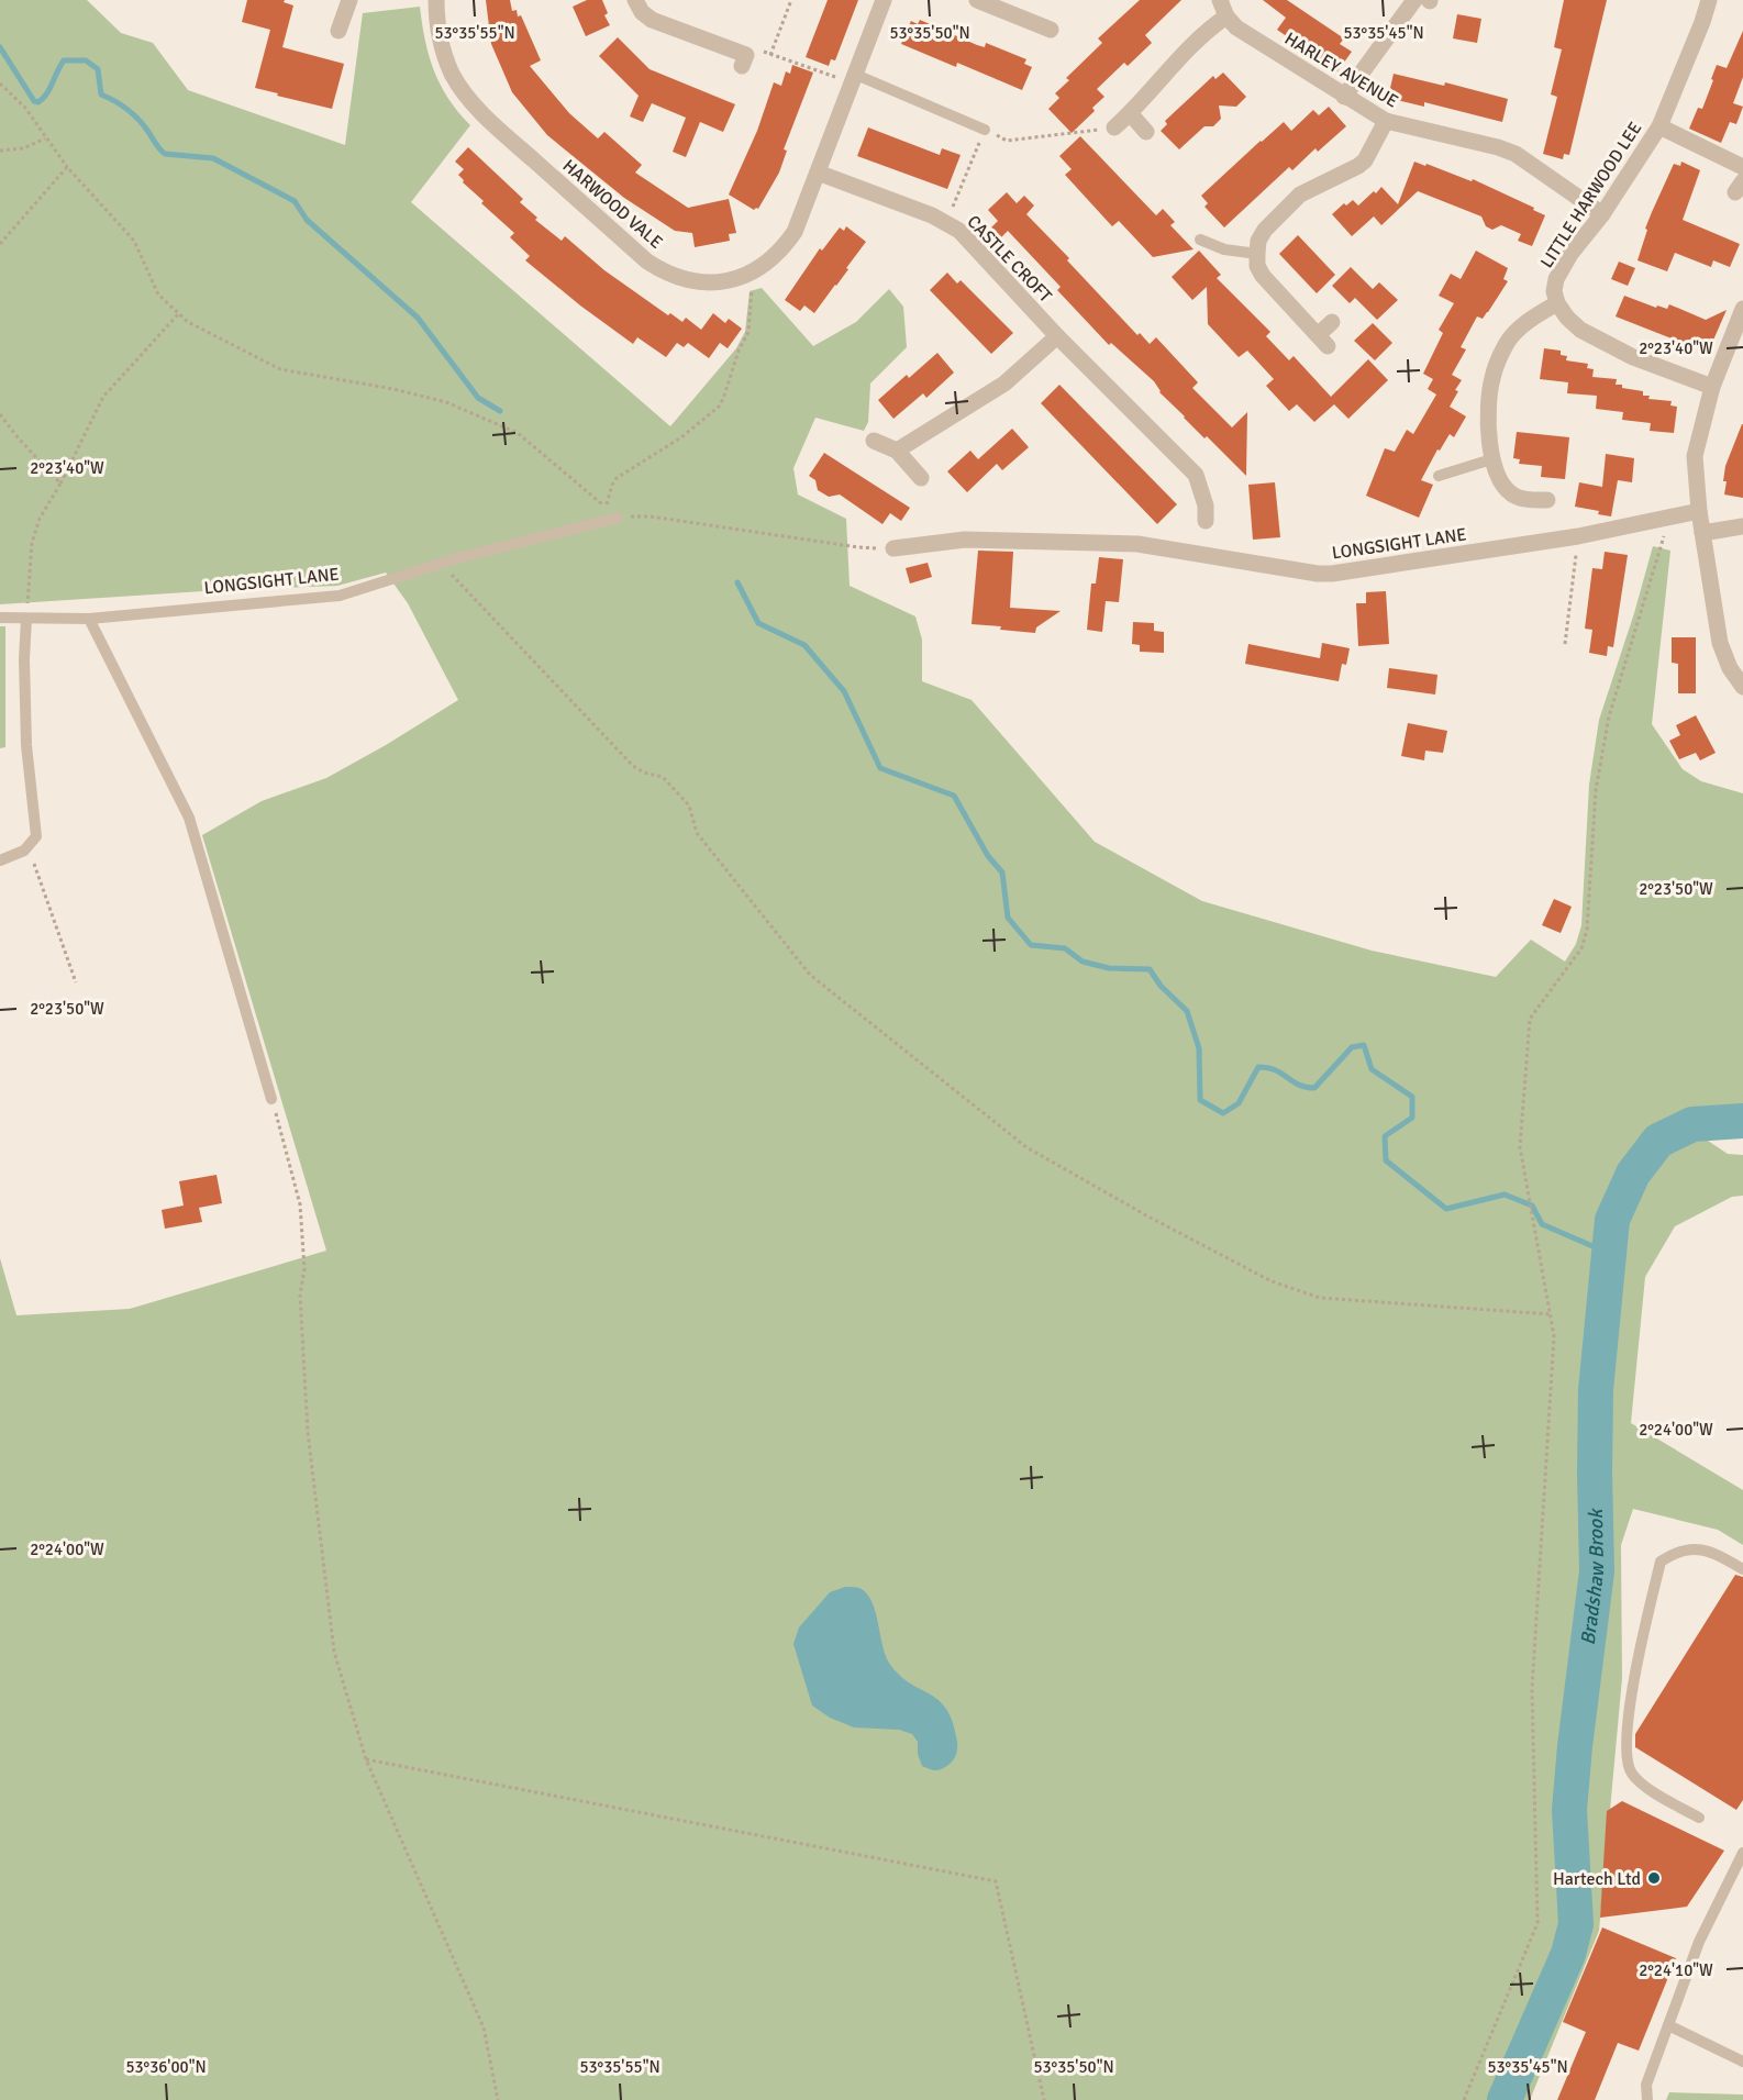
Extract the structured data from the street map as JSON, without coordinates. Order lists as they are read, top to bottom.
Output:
{
  "streets": {
    "street": [
      "HARLEY AVENUE",
      "LITTLE HARWOOD LEE",
      "HARWOOD VALE",
      "CASTLE CROFT",
      "LONGSIGHT LANE"
    ]
  },
  "crossings": [
    ["HARLEY AVENUE", "LITTLE HARWOOD LEE"],
    ["HARWOOD VALE", "CASTLE CROFT"]
  ],
  "water": ["Bradshaw Brook"],
  "places": ["Hartech Ltd"],
  "coordinates": [
    "53°35'55\"N",
    "53°35'50\"N",
    "53°35'45\"N",
    "2°23'40\"W",
    "2°23'50\"W",
    "2°24'00\"W",
    "2°24'10\"W",
    "53°36'00\"N"
  ]
}
